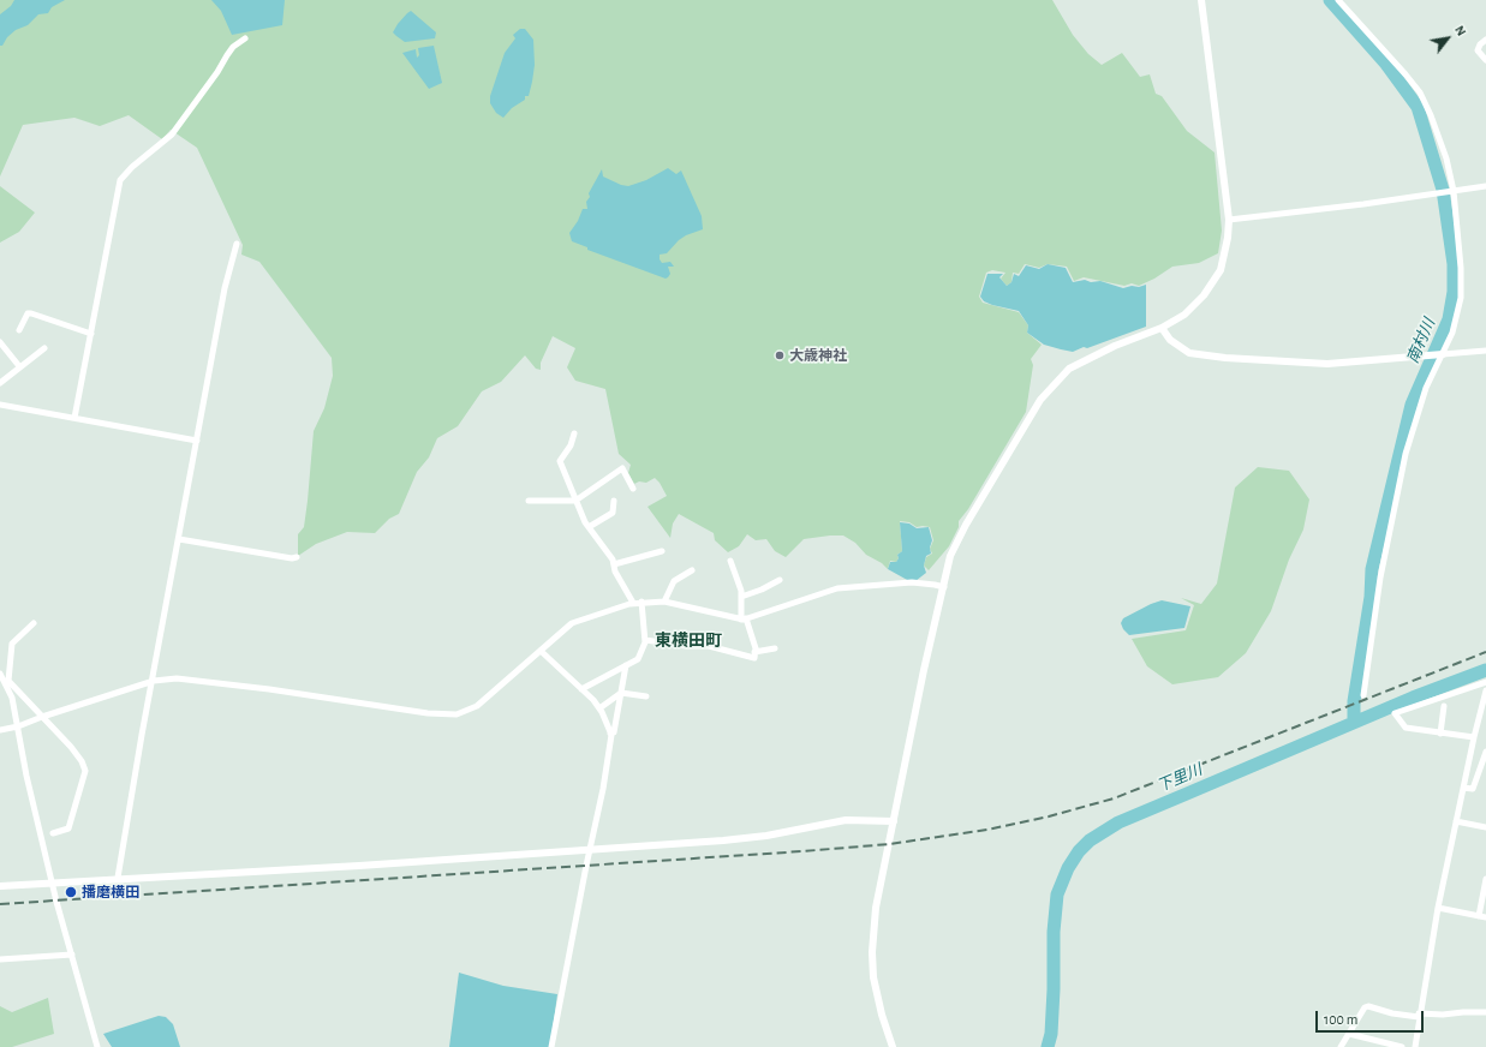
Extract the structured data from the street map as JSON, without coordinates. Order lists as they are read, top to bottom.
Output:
{
  "districts": ["東横田町"],
  "water": ["南村川", "下里川"],
  "places": ["大歳神社", "播磨横田"],
  "scale_bar": "100 m",
  "north": "top right"
}
